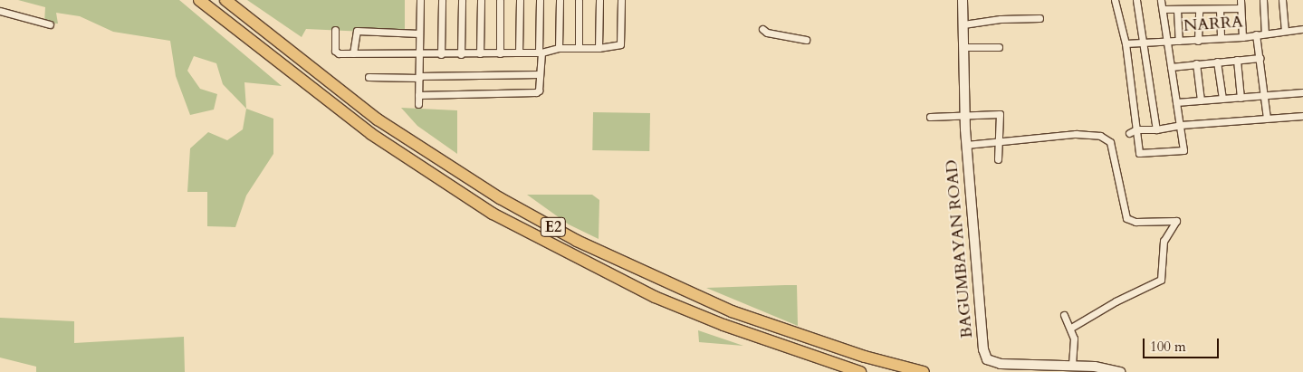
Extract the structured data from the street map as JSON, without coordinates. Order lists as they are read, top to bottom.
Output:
{
  "streets": {
    "highway": ["E2"],
    "street": ["NARRA", "BAGUMBAYAN ROAD"]
  },
  "scale_bar": "100 m"
}
